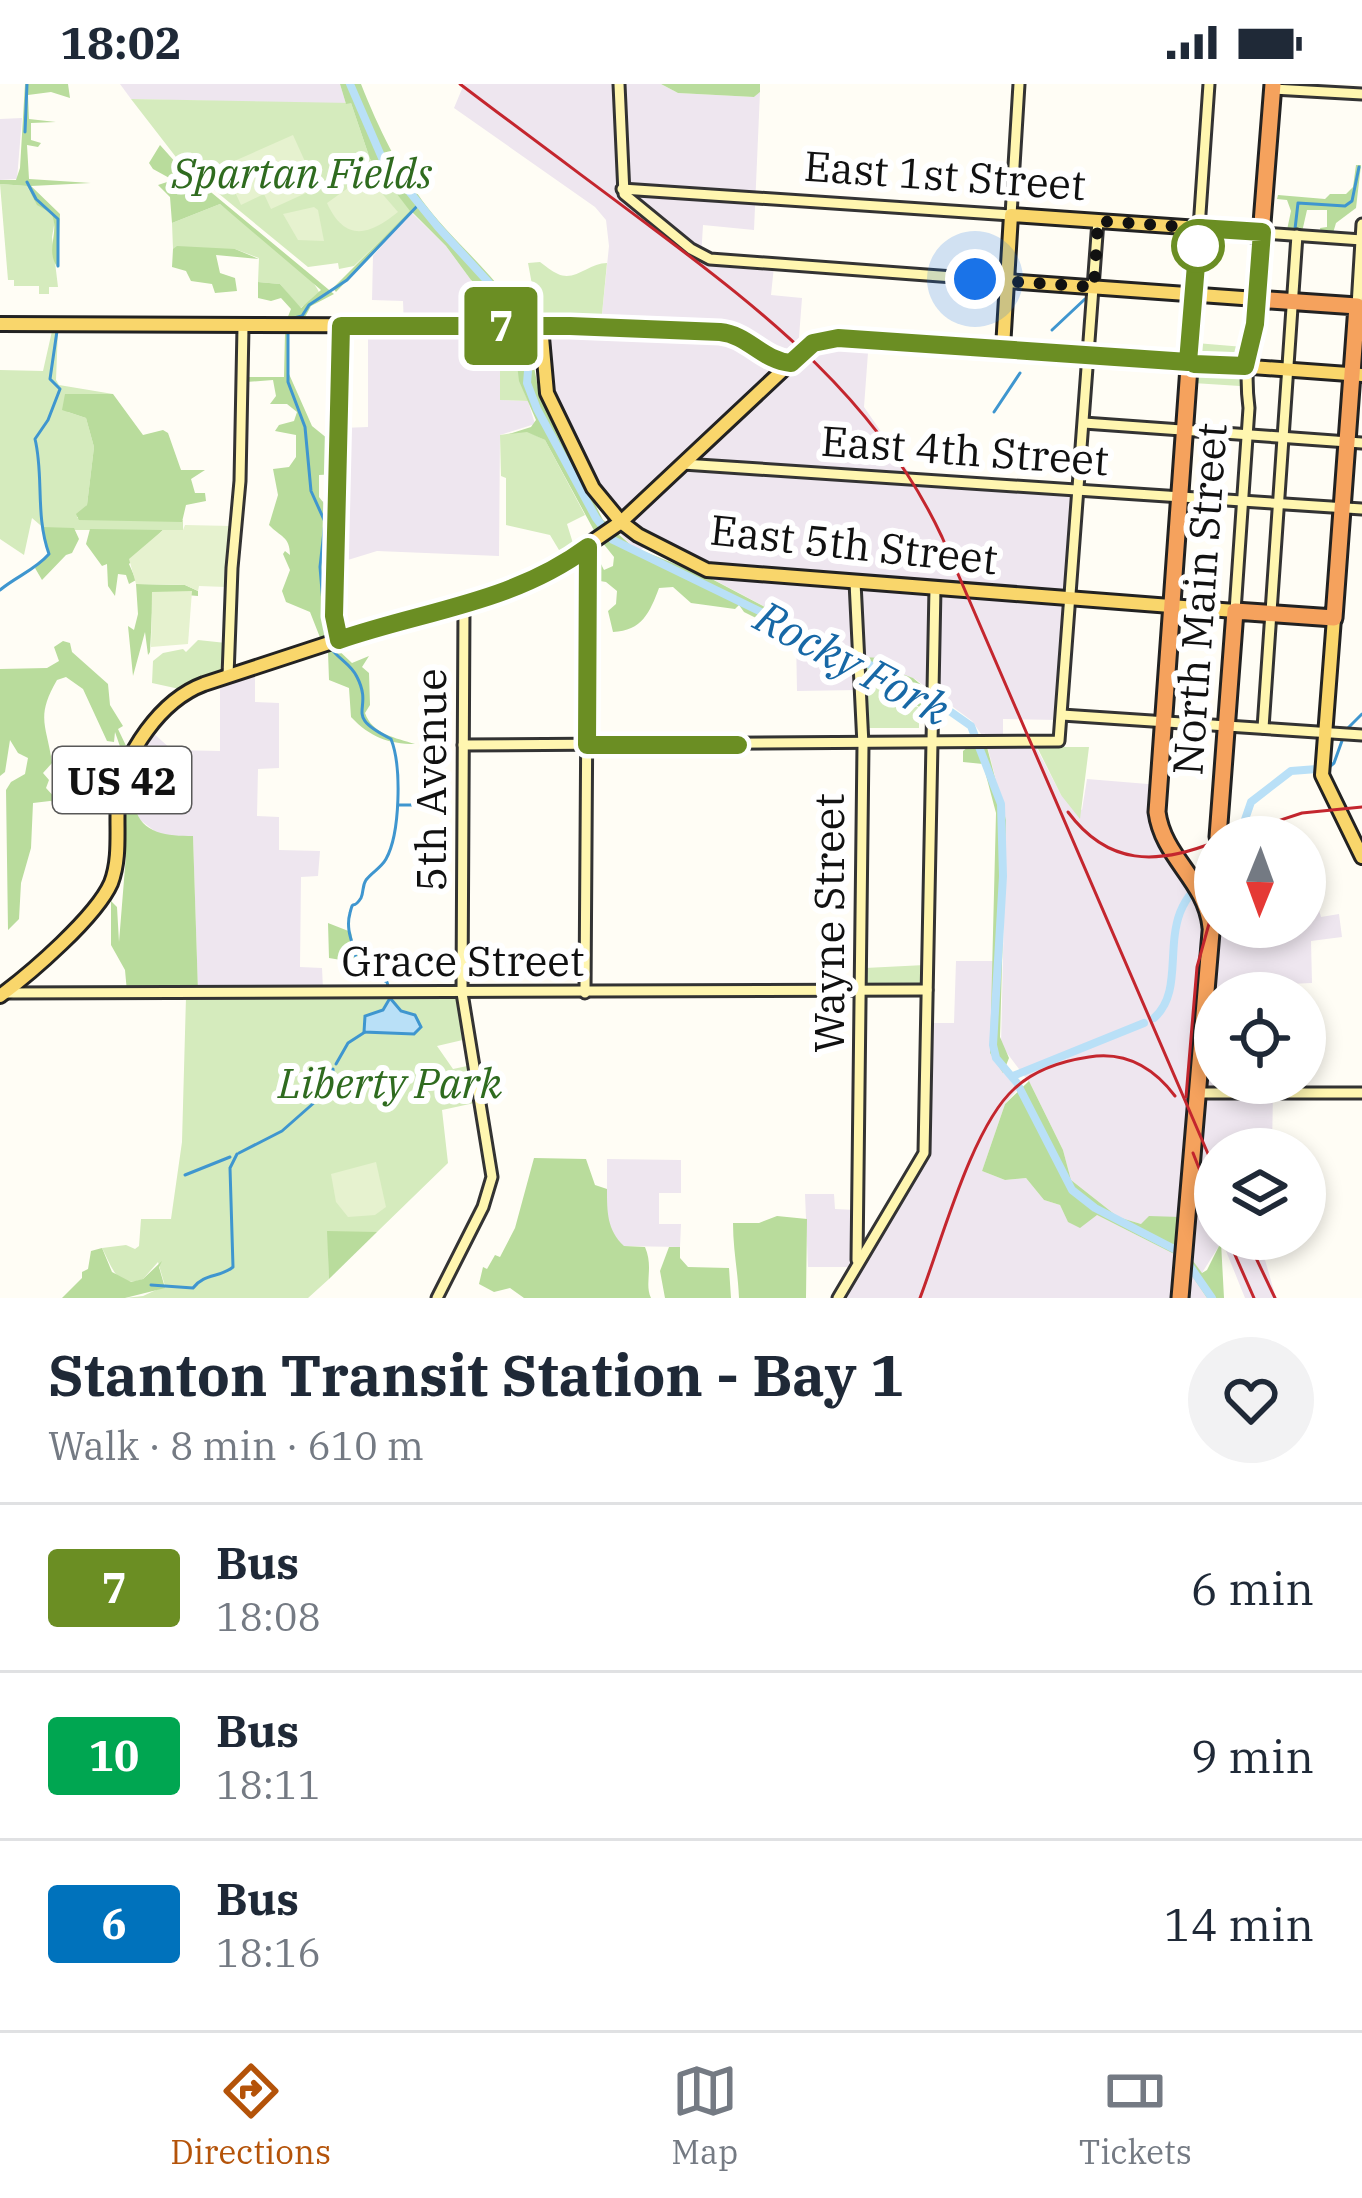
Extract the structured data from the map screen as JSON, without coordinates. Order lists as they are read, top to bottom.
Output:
{
  "streets": {
    "highway": ["East 1st Street", "North Main Street"],
    "main road": ["East 5th Street", "US 42"],
    "street": [
      "East 4th Street",
      "5th Avenue",
      "Wayne Street",
      "Grace Street"
    ]
  },
  "crossings": [
    ["East 4th Street", "North Main Street"],
    ["East 4th Street", "US 42"],
    ["East 5th Street", "North Main Street"],
    ["East 5th Street", "US 42"],
    ["East 5th Street", "Wayne Street"],
    ["US 42", "5th Avenue"],
    ["US 42", "Grace Street"],
    ["5th Avenue", "Grace Street"],
    ["Wayne Street", "Grace Street"]
  ],
  "water": ["Rocky Fork"],
  "parks": ["Spartan Fields", "Liberty Park"],
  "lines": ["bus line 7"],
  "north": "bottom",
  "page": {
    "status": "18:02",
    "on_map": "7",
    "heading": ["Stanton Transit Station - Bay 1", "Walk · 8 min · 610 m"],
    "list": [
      {
        "mark": "7",
        "name": "Bus",
        "note": "18:08",
        "value": "6 min"
      },
      {
        "mark": "10",
        "name": "Bus",
        "note": "18:11",
        "value": "9 min"
      },
      {
        "mark": "6",
        "name": "Bus",
        "note": "18:16",
        "value": "14 min"
      }
    ],
    "tabs": ["Directions", "Map", "Tickets"]
  }
}
